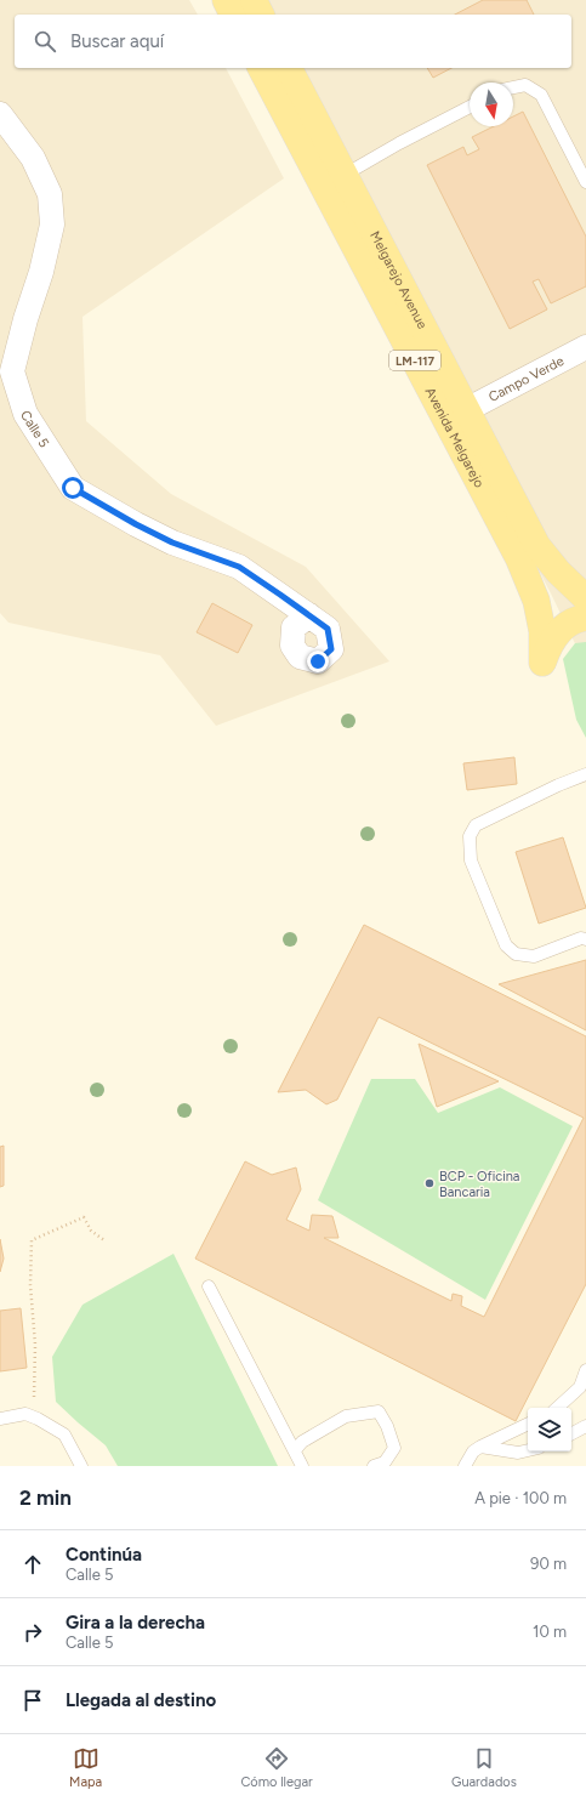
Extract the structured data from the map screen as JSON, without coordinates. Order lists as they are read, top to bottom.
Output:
{
  "streets": {
    "main road": ["Melgarejo Avenue", "LM-117", "Avenida Melgarejo"],
    "street": ["Campo Verde", "Calle 5"]
  },
  "crossings": [
    ["Melgarejo Avenue", "Campo Verde"],
    ["Melgarejo Avenue", "Avenida Melgarejo"],
    ["Campo Verde", "Avenida Melgarejo"]
  ],
  "places": ["BCP - Oficina Bancaria"],
  "north": "bottom",
  "page": {
    "search": "Buscar aquí",
    "heading": ["2 min", "A pie · 100 m"],
    "list": [
      ["Continúa", "Calle 5", "90 m"],
      ["Gira a la derecha", "Calle 5", "10 m"],
      "Llegada al destino"
    ],
    "nav": ["Mapa", "Cómo llegar", "Guardados"]
  }
}
